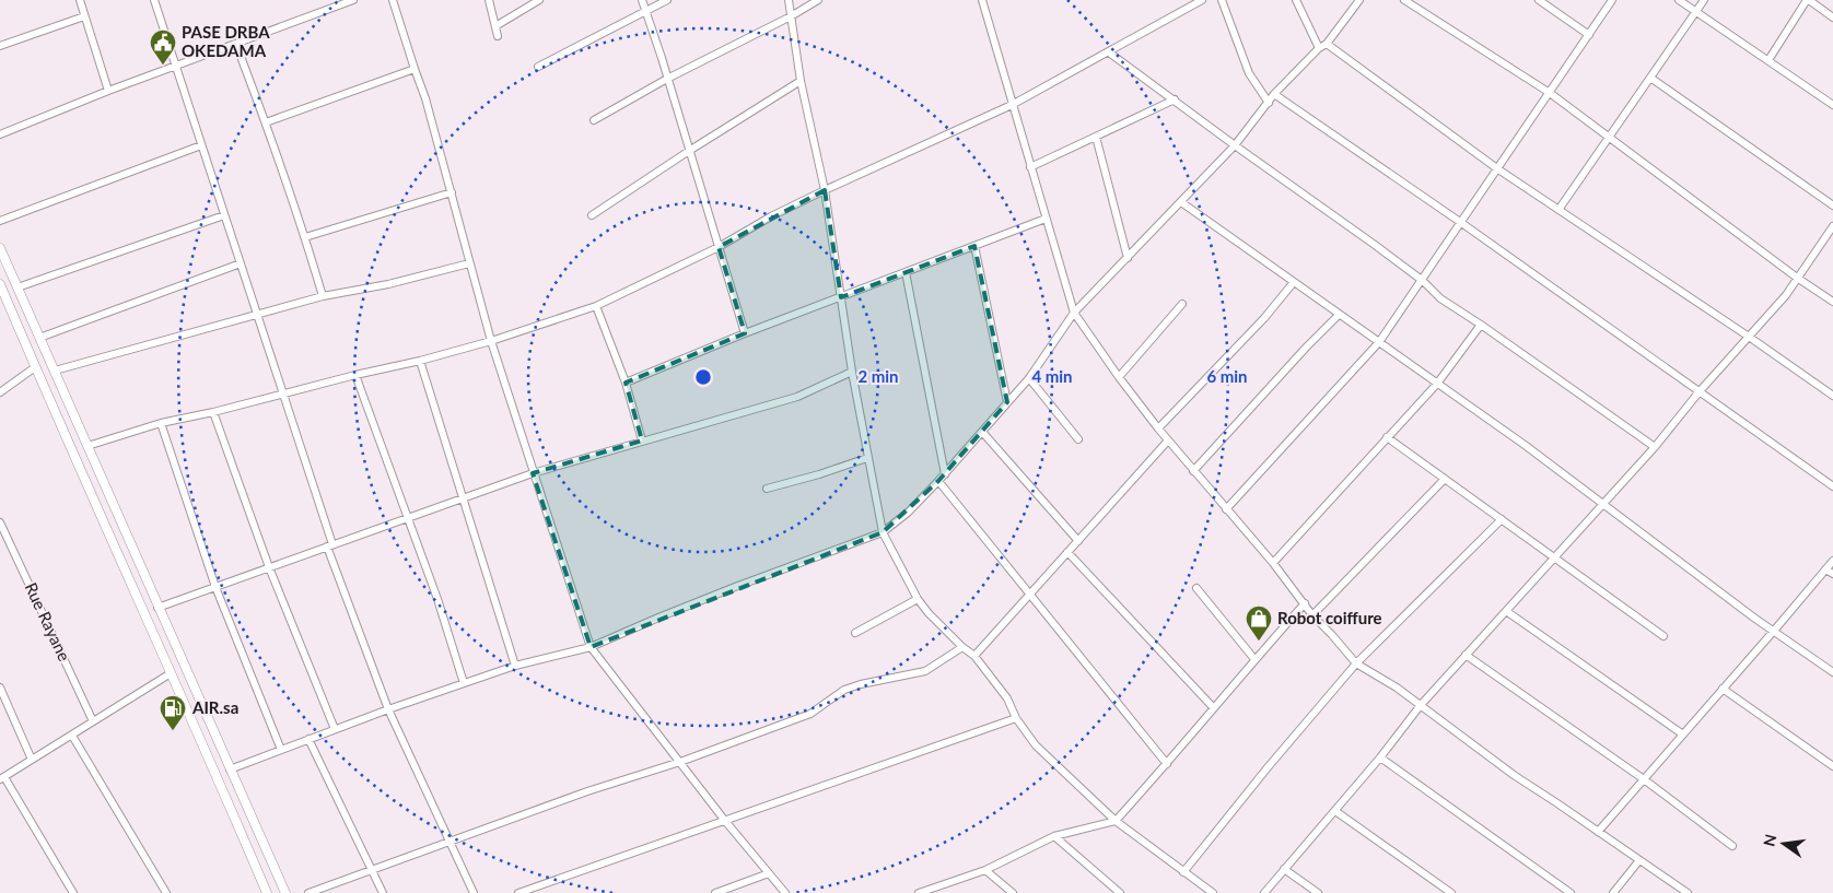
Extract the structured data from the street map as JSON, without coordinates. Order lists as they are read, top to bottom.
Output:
{
  "streets": {
    "street": ["Rue Rayane"]
  },
  "places": {
    "public building": ["PASE DRBA OKEDAMA"],
    "shop": ["Robot coiffure"],
    "fuel station": ["AIR.sa"]
  },
  "north": "left",
  "rings": ["2 min", "4 min", "6 min"]
}
